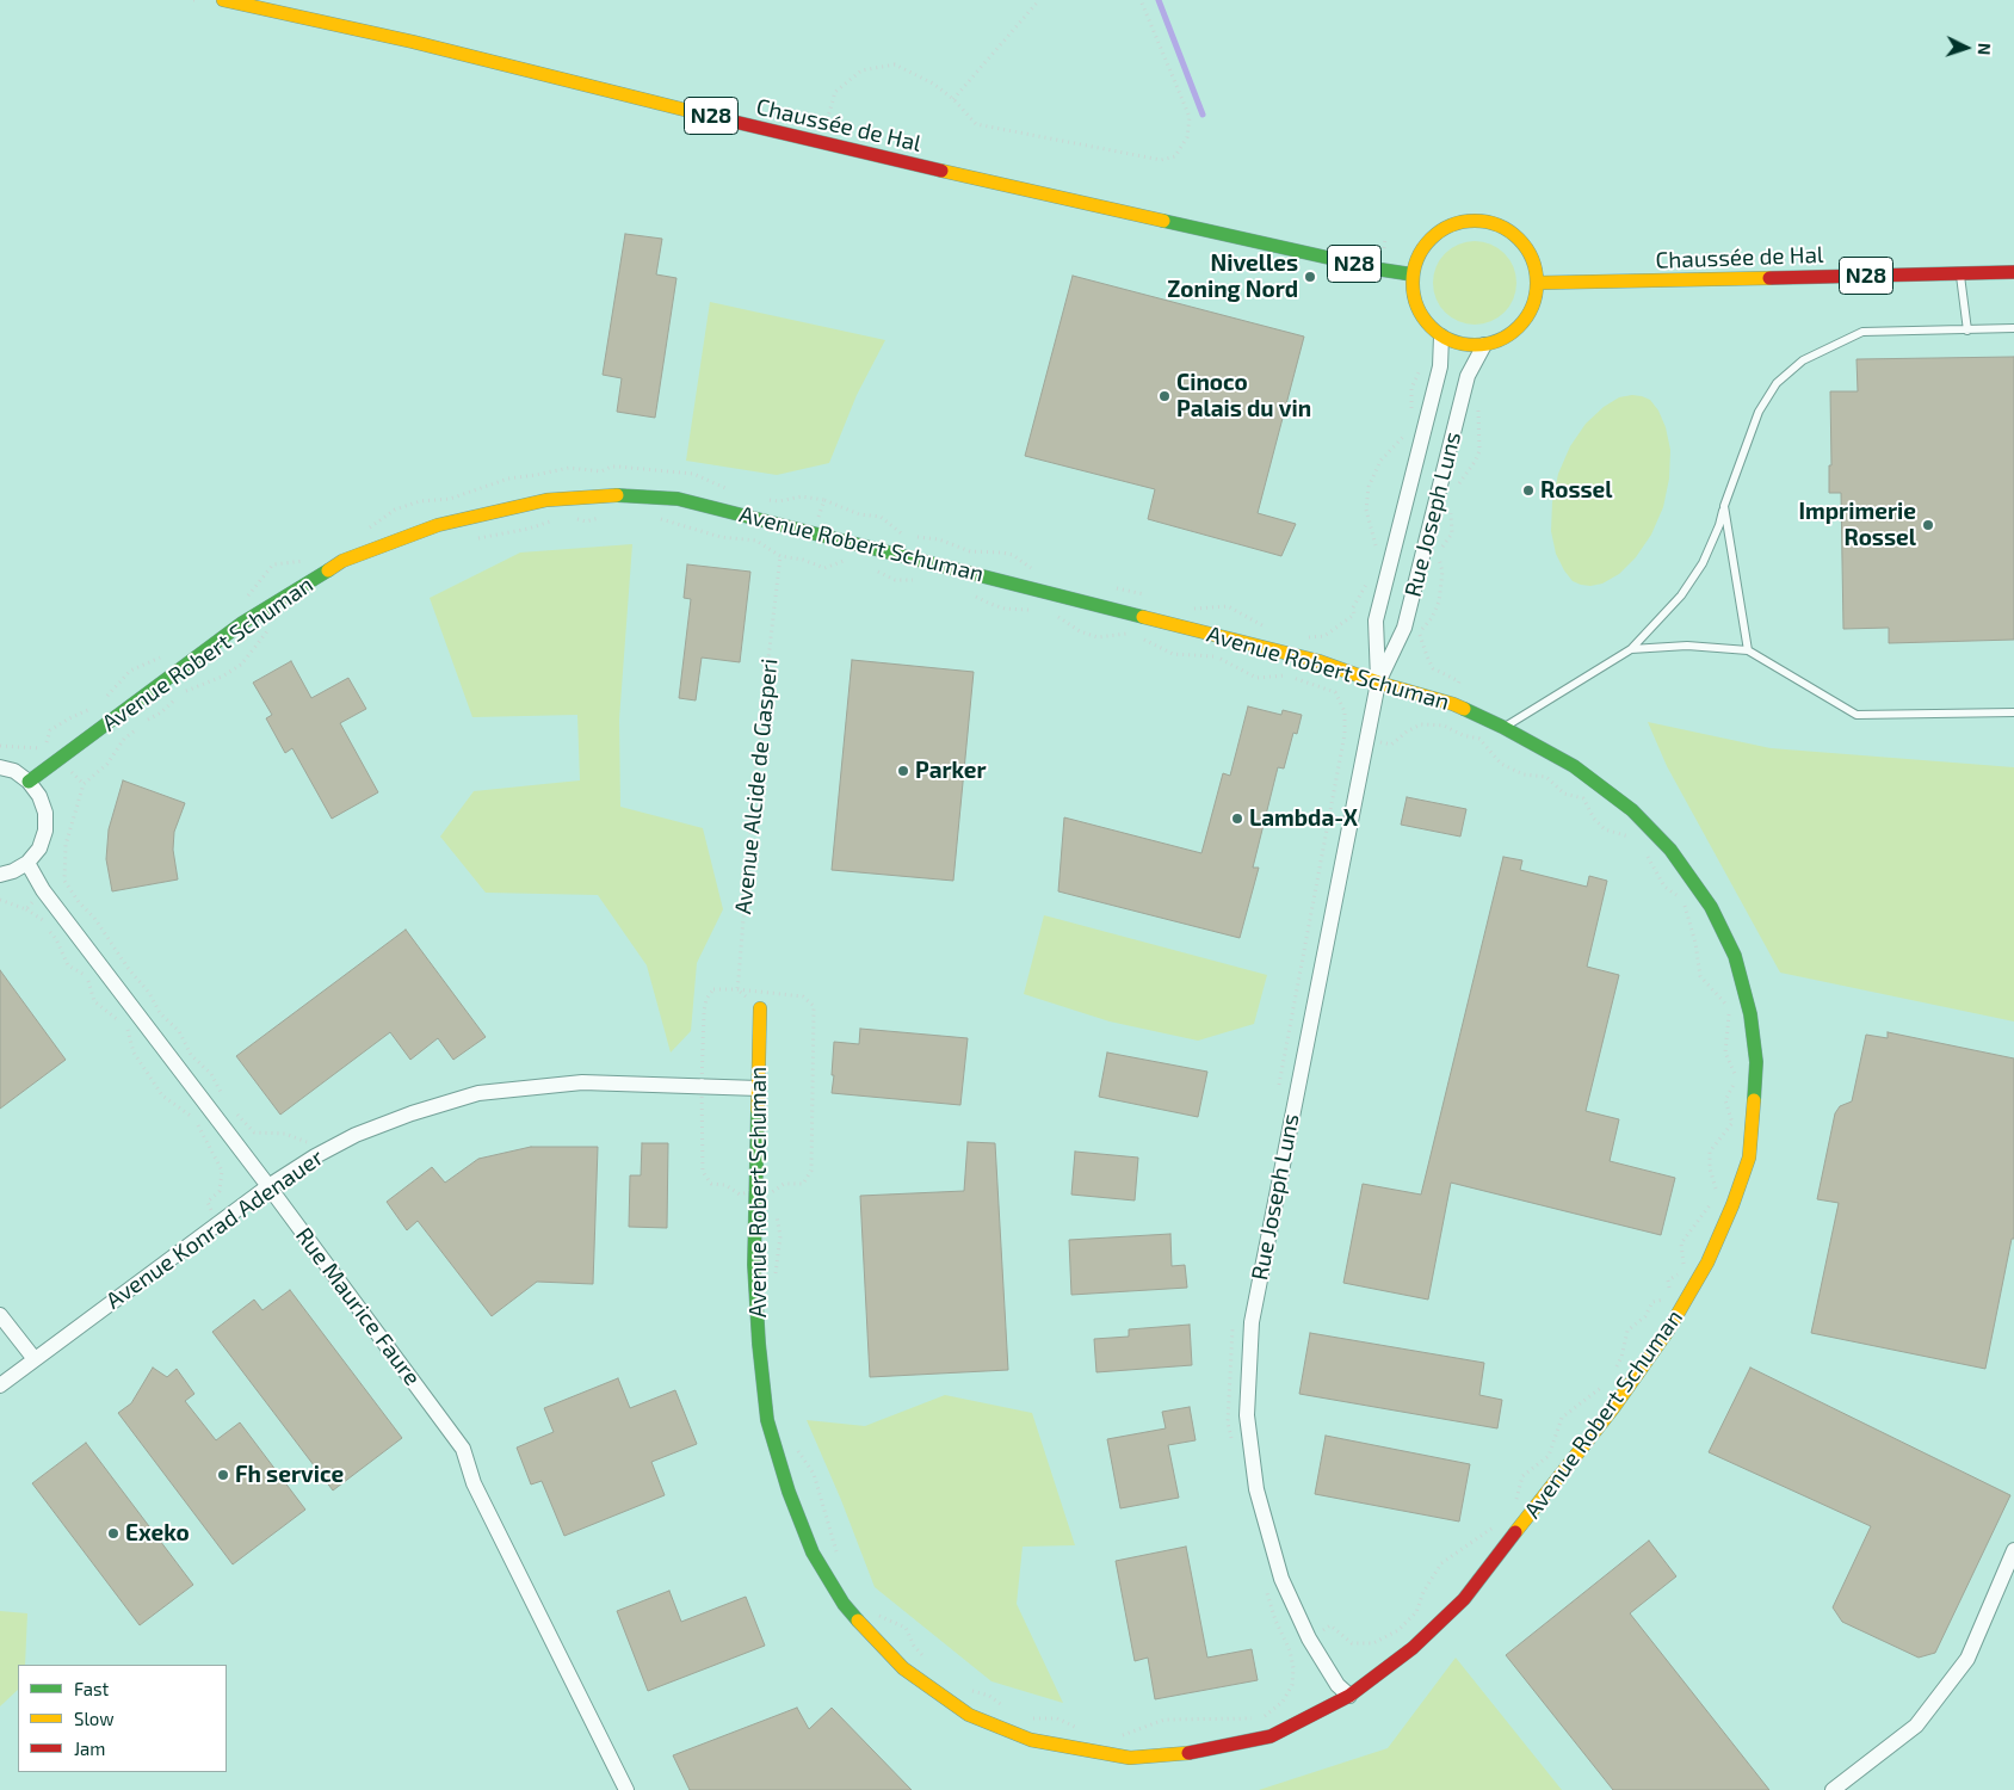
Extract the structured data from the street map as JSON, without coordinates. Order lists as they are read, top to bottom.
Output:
{
  "streets": {
    "street": [
      "N28",
      "Chaussée de Hal",
      "Rue Joseph Luns",
      "Avenue Robert Schuman",
      "Avenue Konrad Adenauer",
      "Rue Maurice Faure"
    ],
    "path": ["Avenue Alcide de Gasperi"]
  },
  "crossings": [
    ["N28", "Chaussée de Hal"],
    ["N28", "Rue Joseph Luns"],
    ["Chaussée de Hal", "Rue Joseph Luns"],
    ["Rue Joseph Luns", "Avenue Robert Schuman"],
    ["Avenue Robert Schuman", "Avenue Alcide de Gasperi"],
    ["Avenue Robert Schuman", "Avenue Konrad Adenauer"],
    ["Avenue Konrad Adenauer", "Rue Maurice Faure"]
  ],
  "places": [
    "Nivelles Zoning Nord",
    "Cinoco Palais du vin",
    "Rossel",
    "Imprimerie Rossel",
    "Parker",
    "Lambda-X",
    "Fh service",
    "Exeko"
  ],
  "legend": ["Fast", "Slow", "Jam"],
  "north": "right"
}
